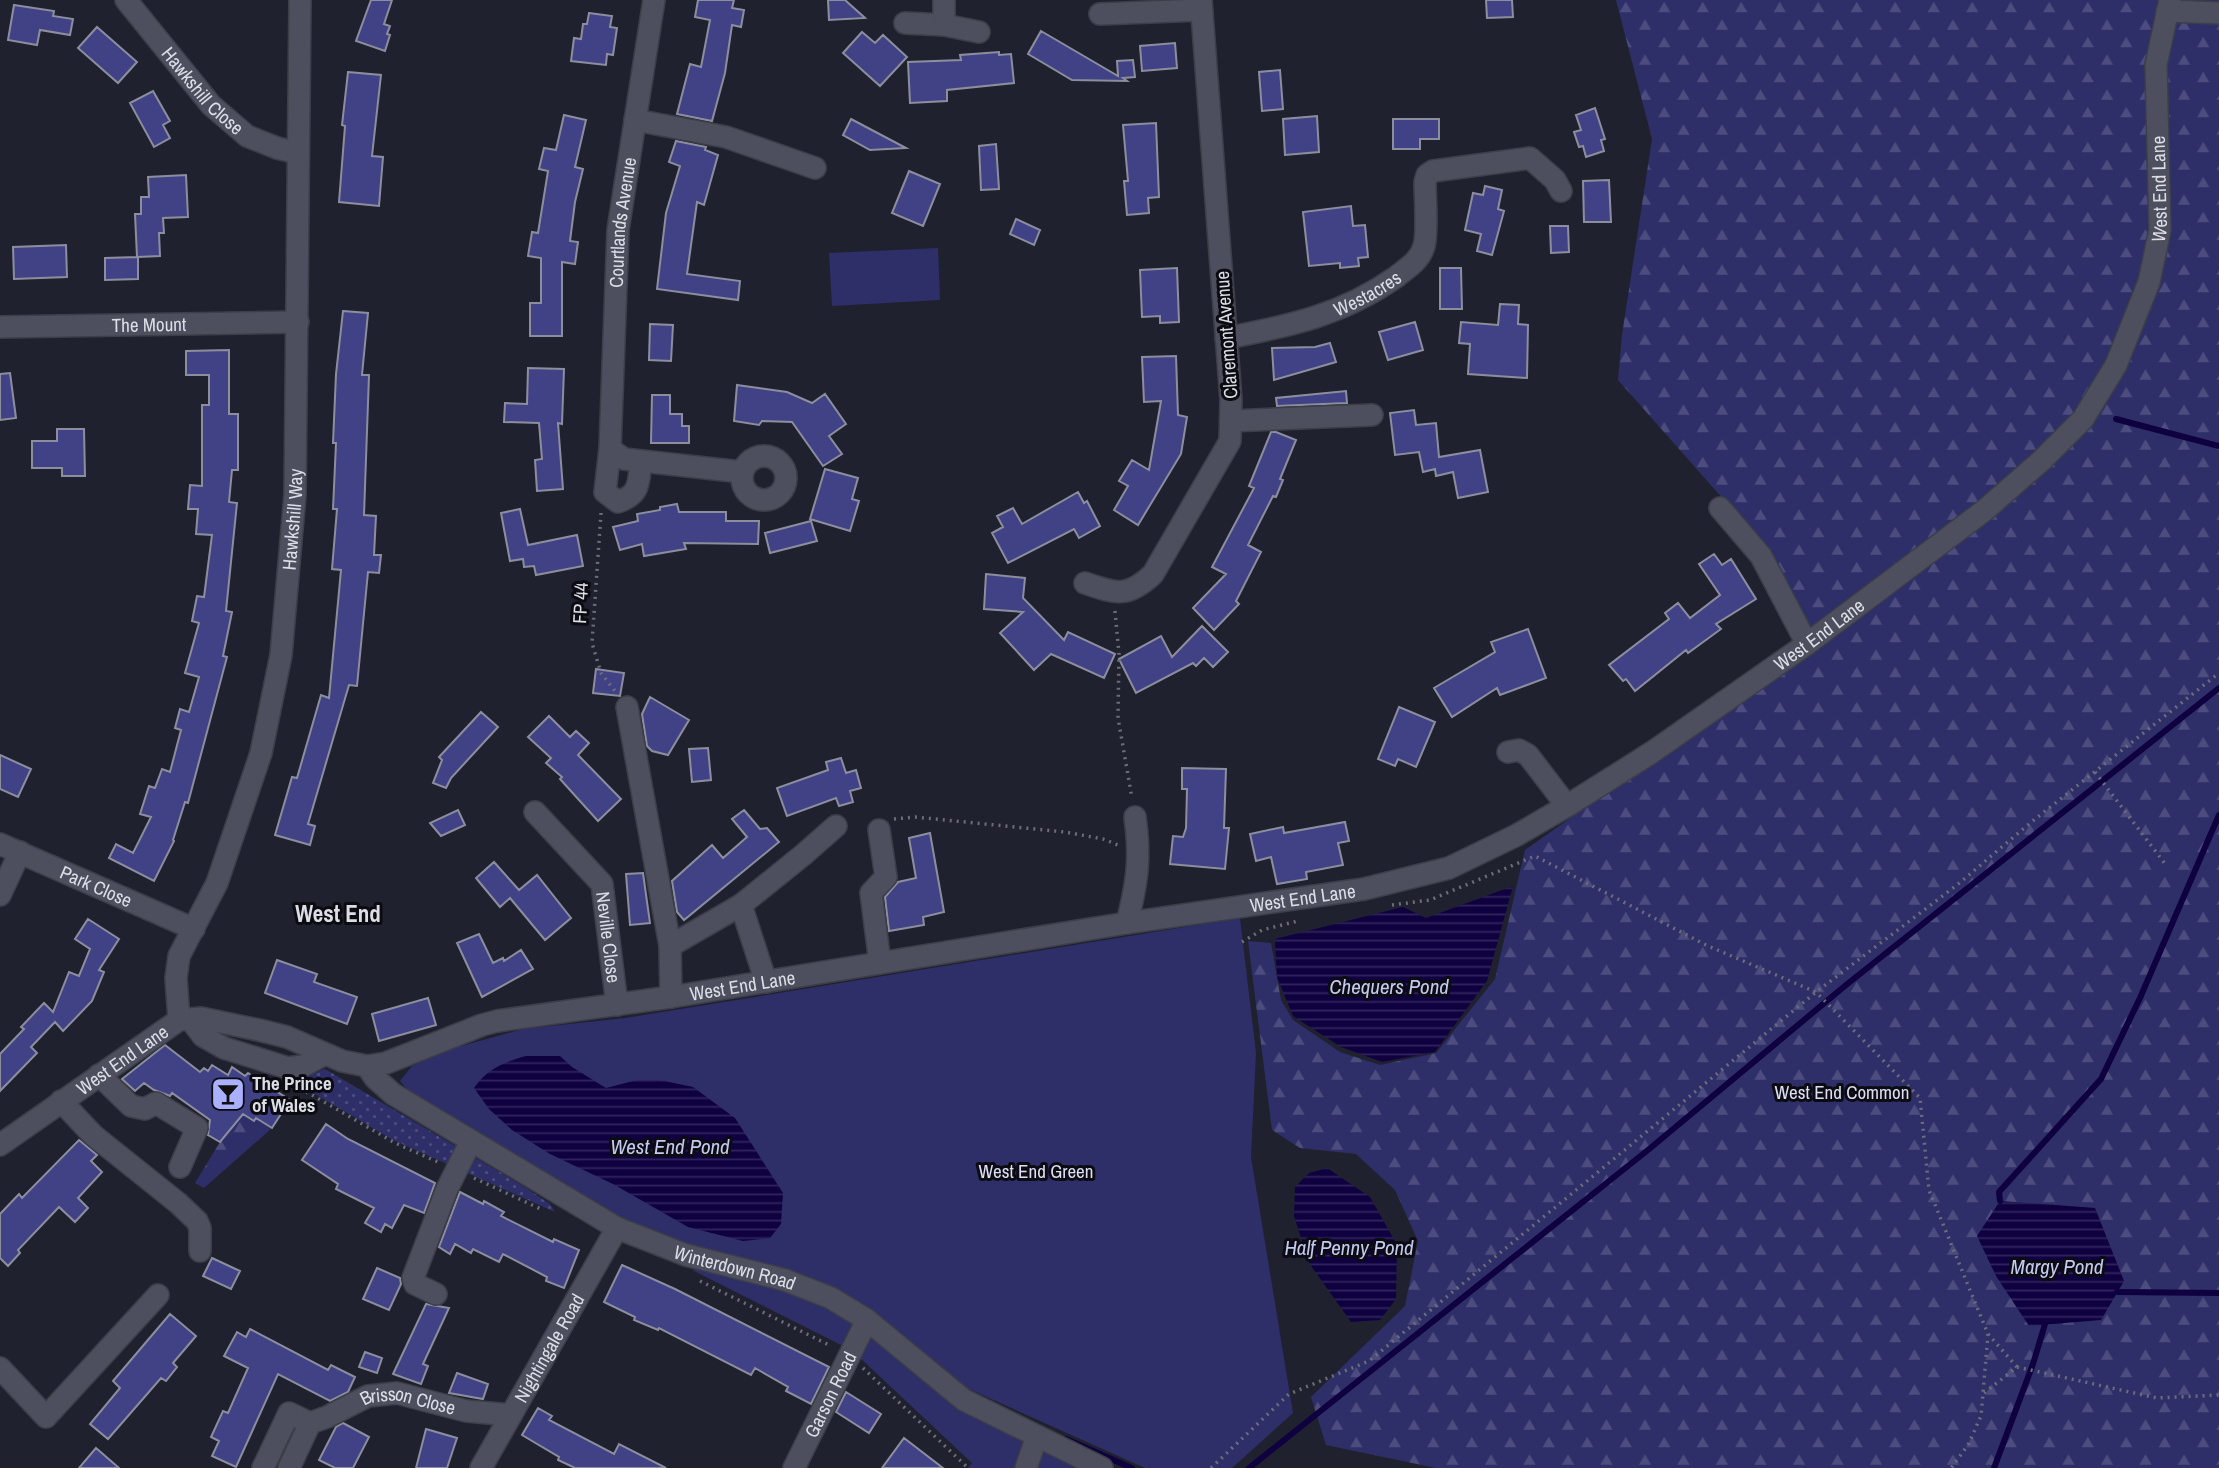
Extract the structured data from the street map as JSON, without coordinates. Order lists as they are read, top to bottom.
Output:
{
  "streets": {
    "street": [
      "Hawkshill Close",
      "West End Lane",
      "Courtlands Avenue",
      "Westacres",
      "The Mount",
      "Claremont Avenue",
      "Hawkshill Way",
      "Park Close",
      "Neville Close",
      "Winterdown Road",
      "Nightingale Road",
      "Garson Road",
      "Brisson Close"
    ],
    "path": ["FP 44"]
  },
  "crossings": [
    ["Hawkshill Close", "Hawkshill Way"],
    ["West End Lane", "Hawkshill Way"],
    ["West End Lane", "Neville Close"],
    ["West End Lane", "Winterdown Road"],
    ["Courtlands Avenue", "FP 44"],
    ["Westacres", "Claremont Avenue"],
    ["The Mount", "Hawkshill Way"],
    ["Hawkshill Way", "Park Close"],
    ["Winterdown Road", "Nightingale Road"],
    ["Winterdown Road", "Garson Road"],
    ["Nightingale Road", "Brisson Close"]
  ],
  "districts": ["West End"],
  "water": [
    "Chequers Pond",
    "West End Pond",
    "Half Penny Pond",
    "Margy Pond"
  ],
  "parks": ["West End Common", "West End Green"],
  "places": {
    "bar": ["The Prince of Wales"]
  }
}
